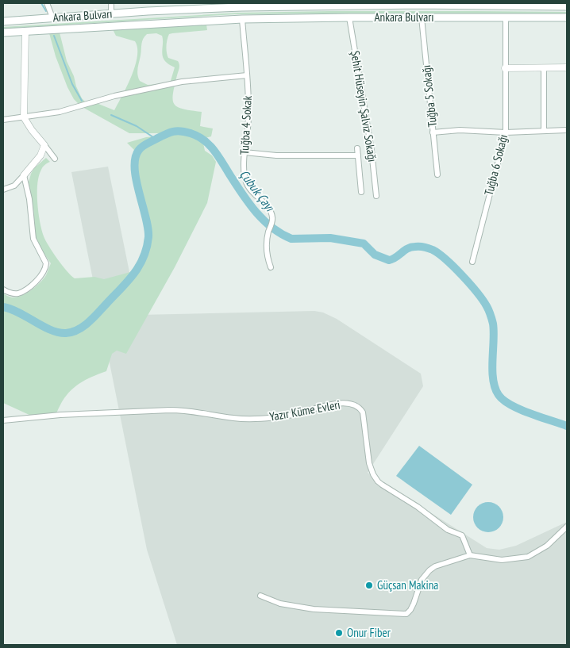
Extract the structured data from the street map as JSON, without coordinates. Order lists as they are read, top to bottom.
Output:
{
  "streets": {
    "main road": ["Ankara Bulvarı"],
    "street": [
      "Tuğba 5 Sokağı",
      "Şehit Hüseyin Şalviz Sokağı",
      "Tuğba 4 Sokak",
      "Tuğba 6 Sokağı",
      "Yazır Küme Evleri"
    ]
  },
  "crossings": [
    ["Ankara Bulvarı", "Tuğba 5 Sokağı"],
    ["Ankara Bulvarı", "Şehit Hüseyin Şalviz Sokağı"],
    ["Ankara Bulvarı", "Tuğba 4 Sokak"],
    ["Ankara Bulvarı", "Tuğba 6 Sokağı"]
  ],
  "water": ["Çubuk Çayı"],
  "places": ["Güçsan Makina", "Onur Fiber"]
}
